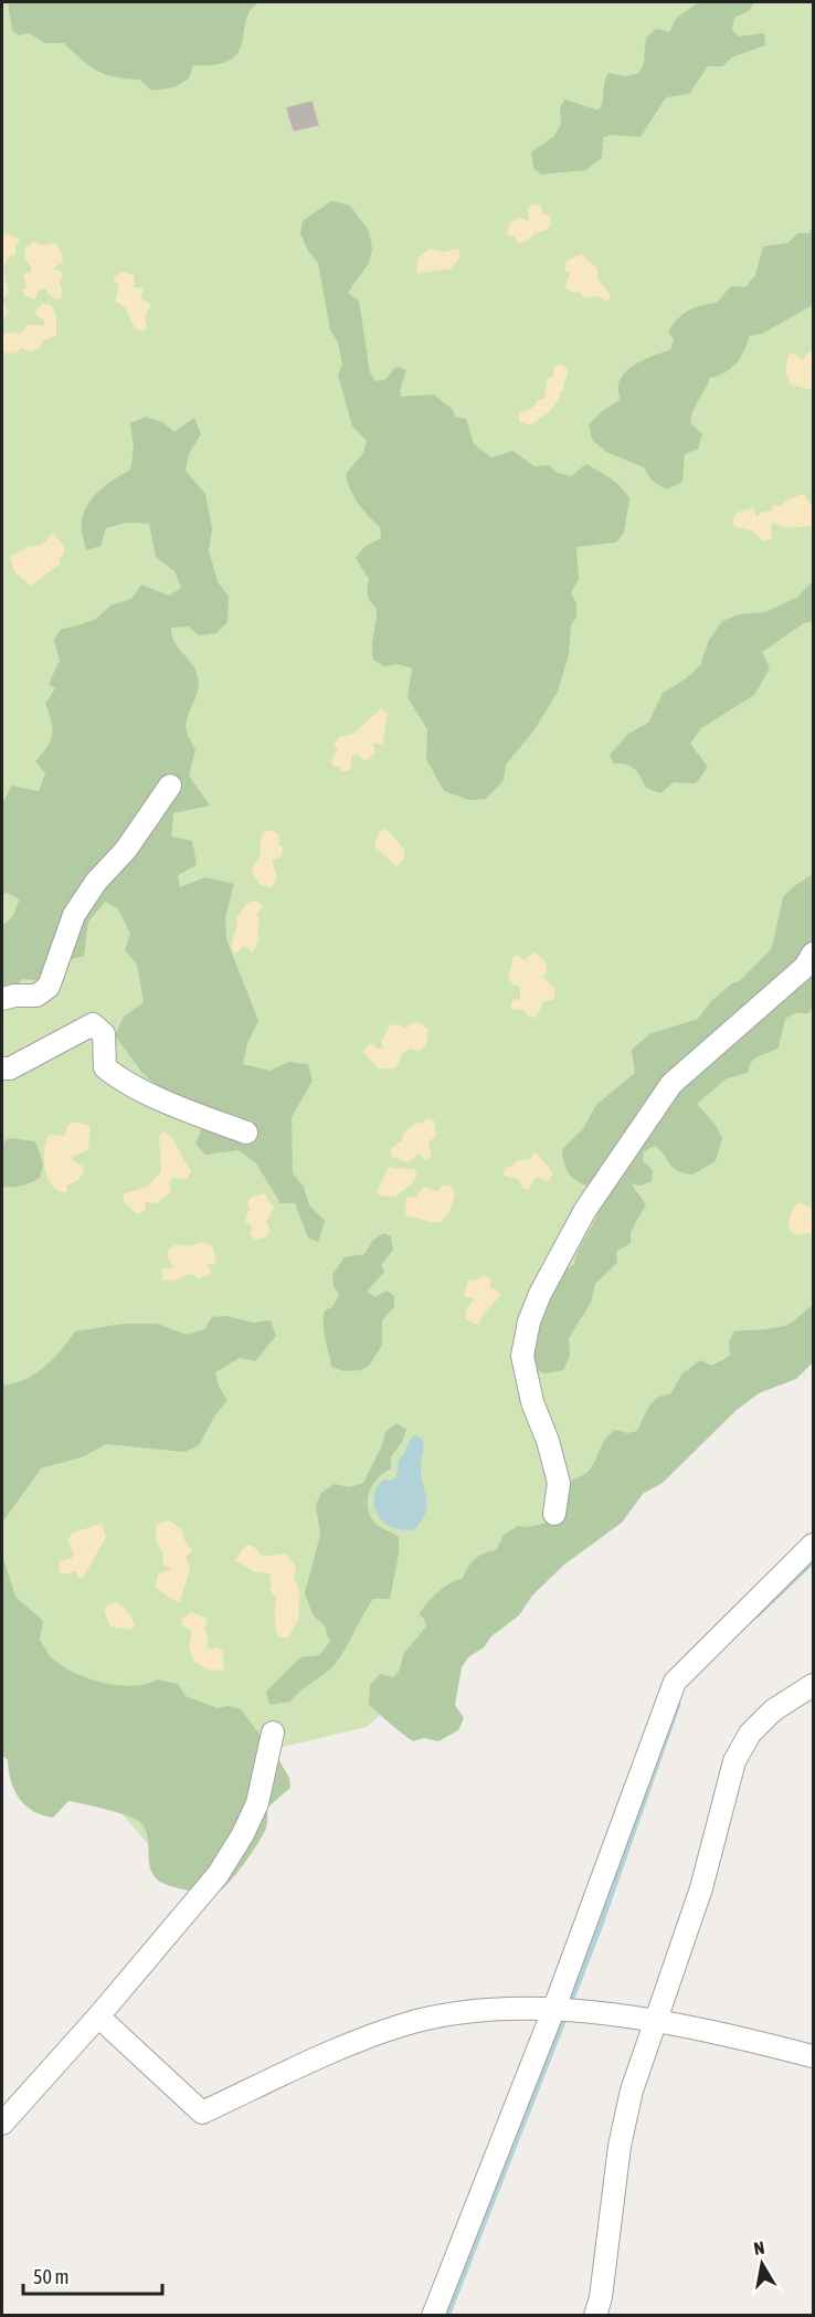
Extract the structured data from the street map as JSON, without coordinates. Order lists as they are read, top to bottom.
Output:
{
  "scale_bar": "50 m",
  "north": "top"
}
